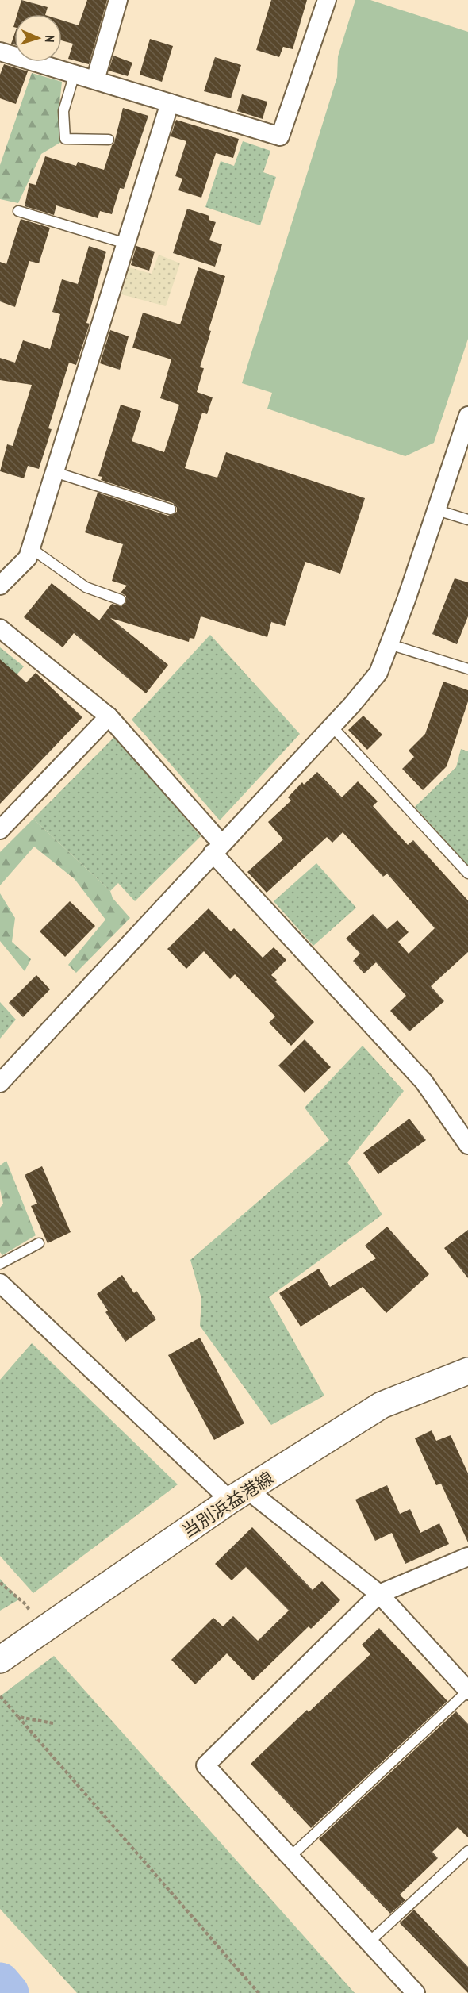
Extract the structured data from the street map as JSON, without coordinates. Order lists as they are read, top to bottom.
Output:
{
  "streets": {
    "main road": ["当別浜益港線"]
  },
  "north": "right"
}
